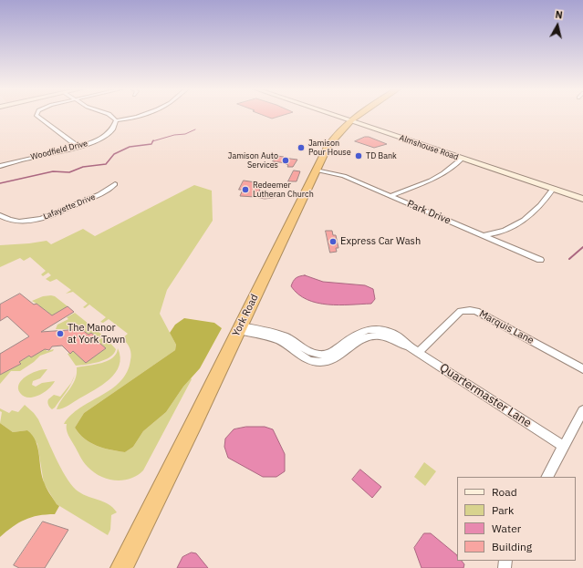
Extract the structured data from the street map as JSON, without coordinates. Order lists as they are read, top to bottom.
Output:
{
  "streets": {
    "highway": ["York Road"],
    "main road": ["Almshouse Road"],
    "street": [
      "Woodfield Drive",
      "Lafayette Drive",
      "Park Drive",
      "Marquis Lane",
      "Quartermaster Lane"
    ]
  },
  "crossings": [
    ["Almshouse Road", "York Road"],
    ["Park Drive", "York Road"],
    ["York Road", "Quartermaster Lane"],
    ["Marquis Lane", "Quartermaster Lane"]
  ],
  "places": [
    "Jamison Pour House",
    "TD Bank",
    "Jamison Auto Services",
    "Redeemer Lutheran Church",
    "Express Car Wash",
    "The Manor at York Town"
  ],
  "legend": [
    "Road",
    "Park",
    "Water",
    "Building"
  ],
  "north": "top"
}
